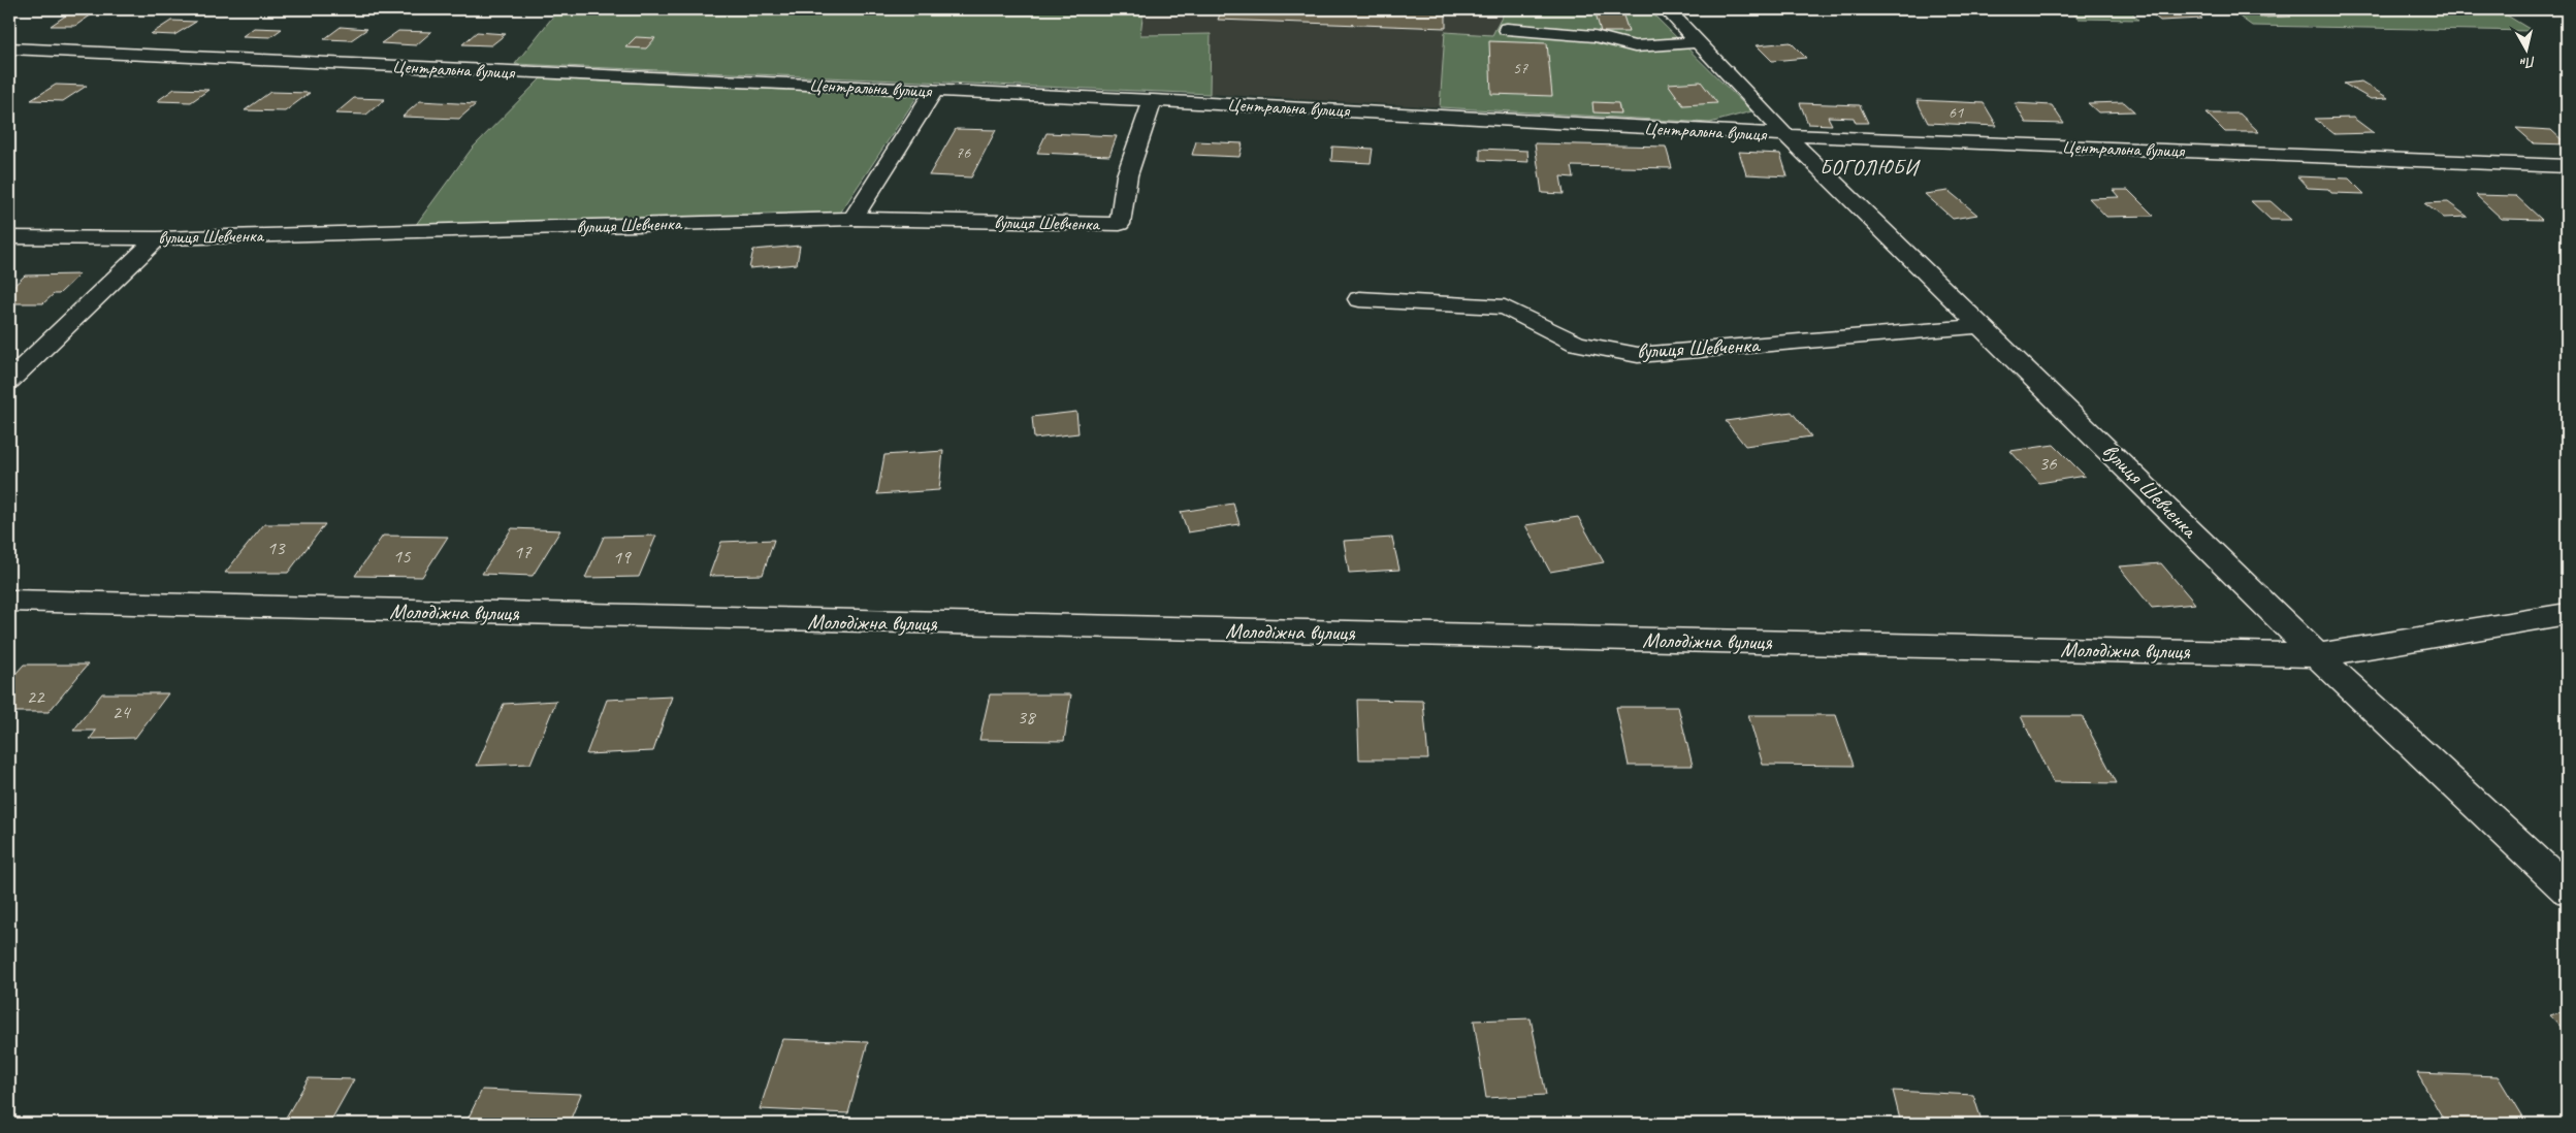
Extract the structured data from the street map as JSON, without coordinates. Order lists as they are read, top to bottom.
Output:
{
  "streets": {
    "street": ["Центральна вулиця", "вулиця Шевченка", "Молодіжна вулиця"]
  },
  "crossings": [
    ["Центральна вулиця", "вулиця Шевченка"],
    ["вулиця Шевченка", "Молодіжна вулиця"]
  ],
  "districts": ["БОГОЛЮБИ"],
  "house_numbers": [
    "57",
    "61",
    "76",
    "36",
    "13",
    "17",
    "15",
    "19",
    "22",
    "24",
    "38"
  ],
  "north": "bottom"
}
